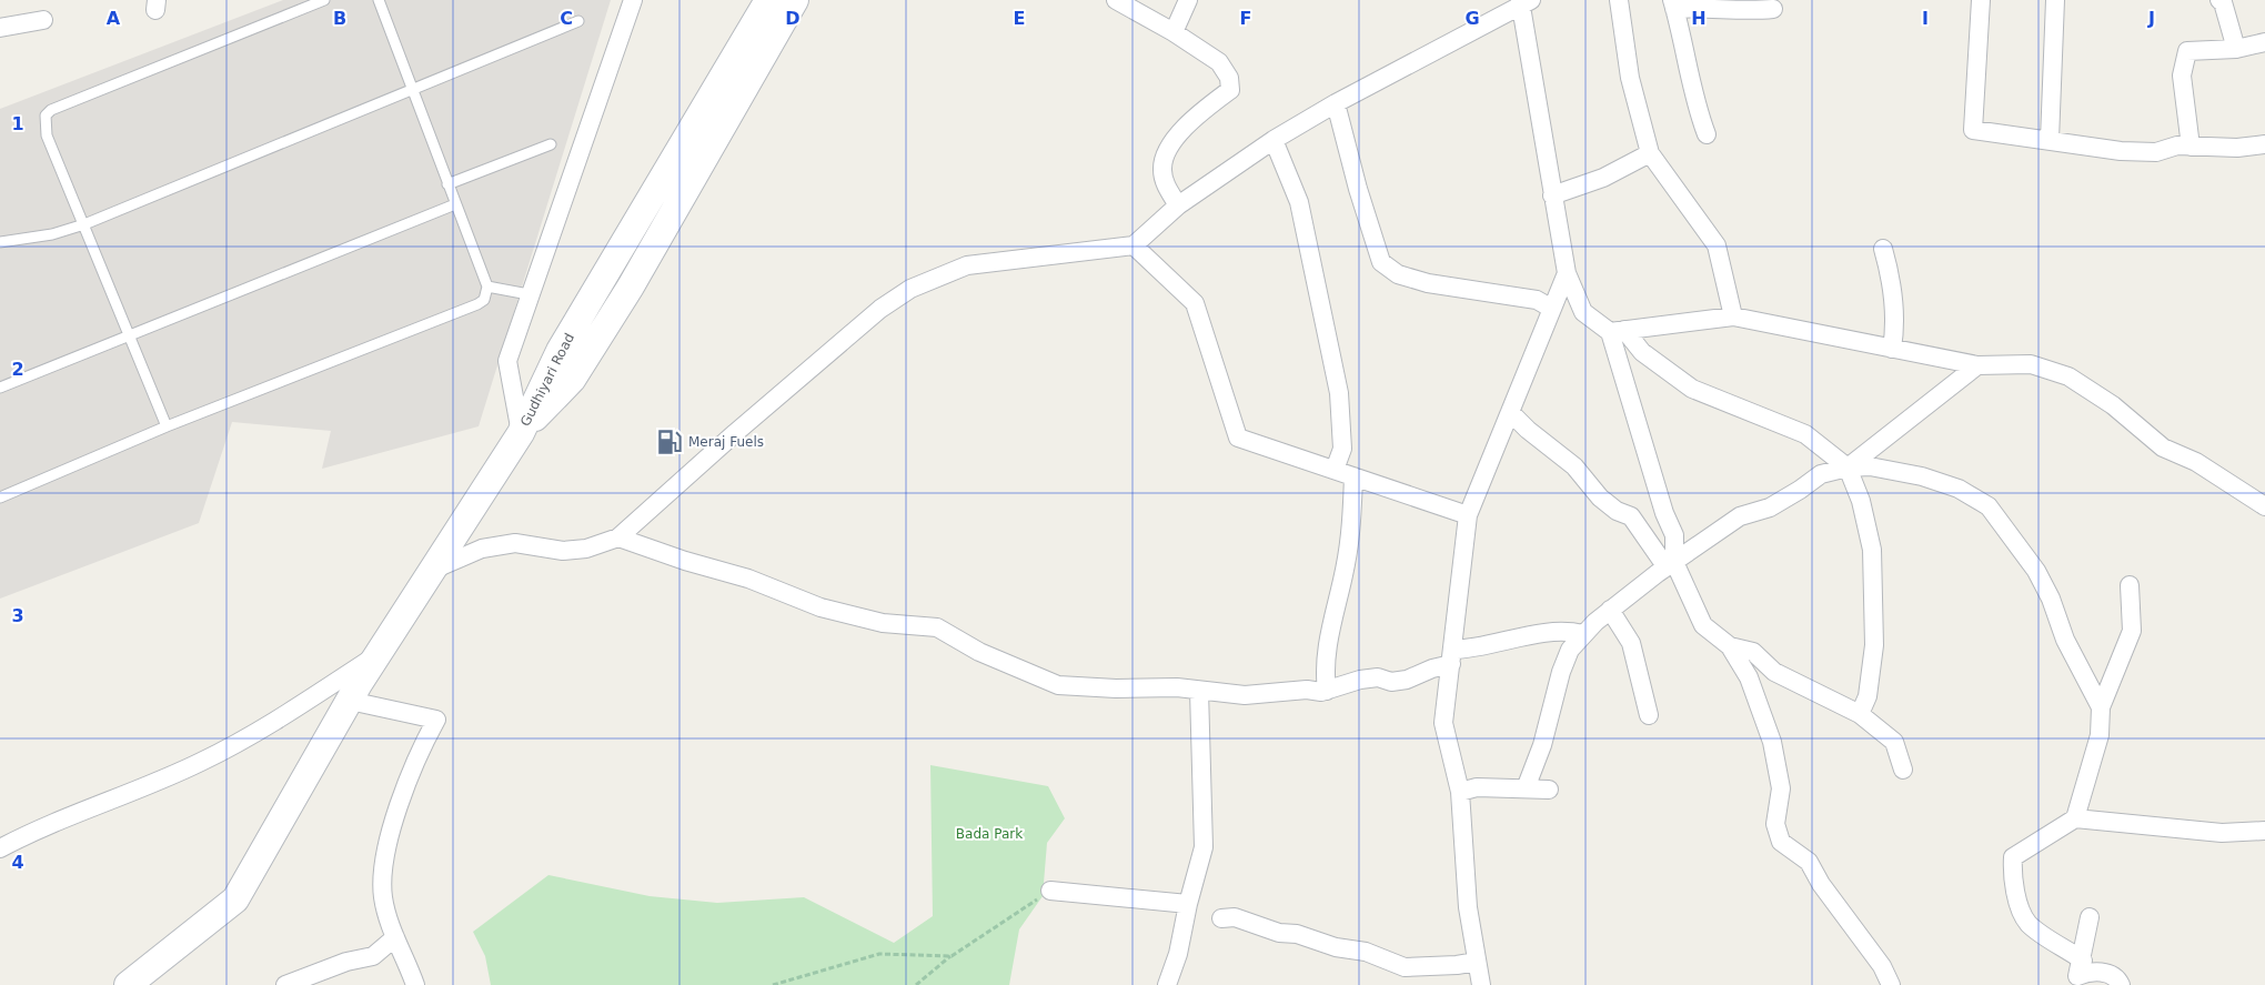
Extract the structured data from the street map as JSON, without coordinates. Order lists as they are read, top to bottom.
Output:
{
  "streets": {
    "street": ["Gudhiyari Road"]
  },
  "parks": ["Bada Park"],
  "places": {
    "fuel station": ["Meraj Fuels"]
  },
  "grid": {
    "columns": [
      "A",
      "B",
      "C",
      "D",
      "E",
      "F",
      "G",
      "H",
      "I",
      "J"
    ],
    "rows": [
      "1",
      "2",
      "3",
      "4"
    ]
  }
}
